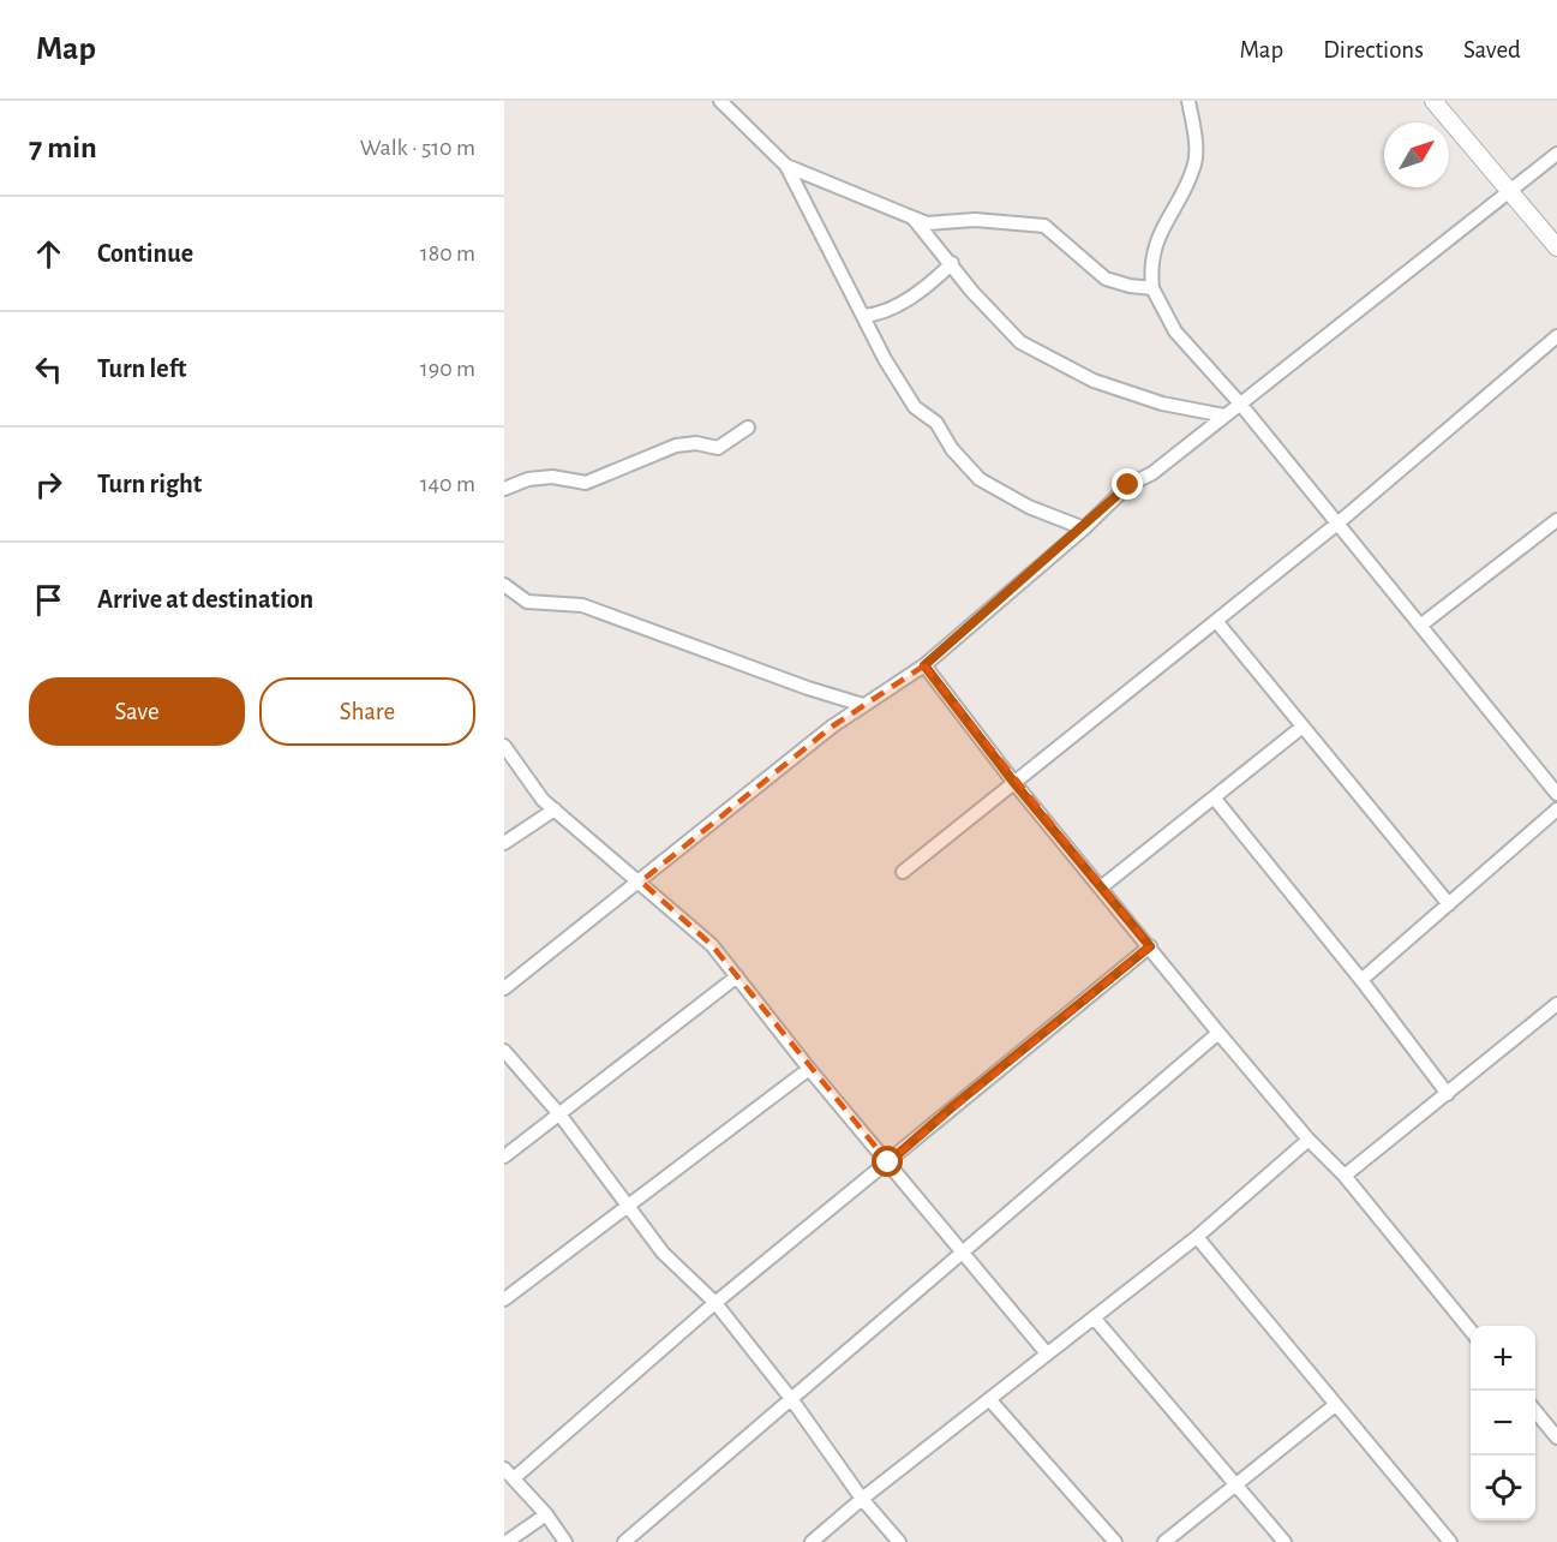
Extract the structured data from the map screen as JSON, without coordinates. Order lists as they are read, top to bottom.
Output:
{
  "north": "top right",
  "page": {
    "header": "Map",
    "nav": ["Map", "Directions", "Saved"],
    "heading": ["7 min", "Walk · 510 m"],
    "list": [
      ["Continue", "180 m"],
      ["Turn left", "190 m"],
      ["Turn right", "140 m"],
      "Arrive at destination"
    ],
    "buttons": ["Save", "Share"],
    "map_buttons": ["+", "−"]
  }
}
